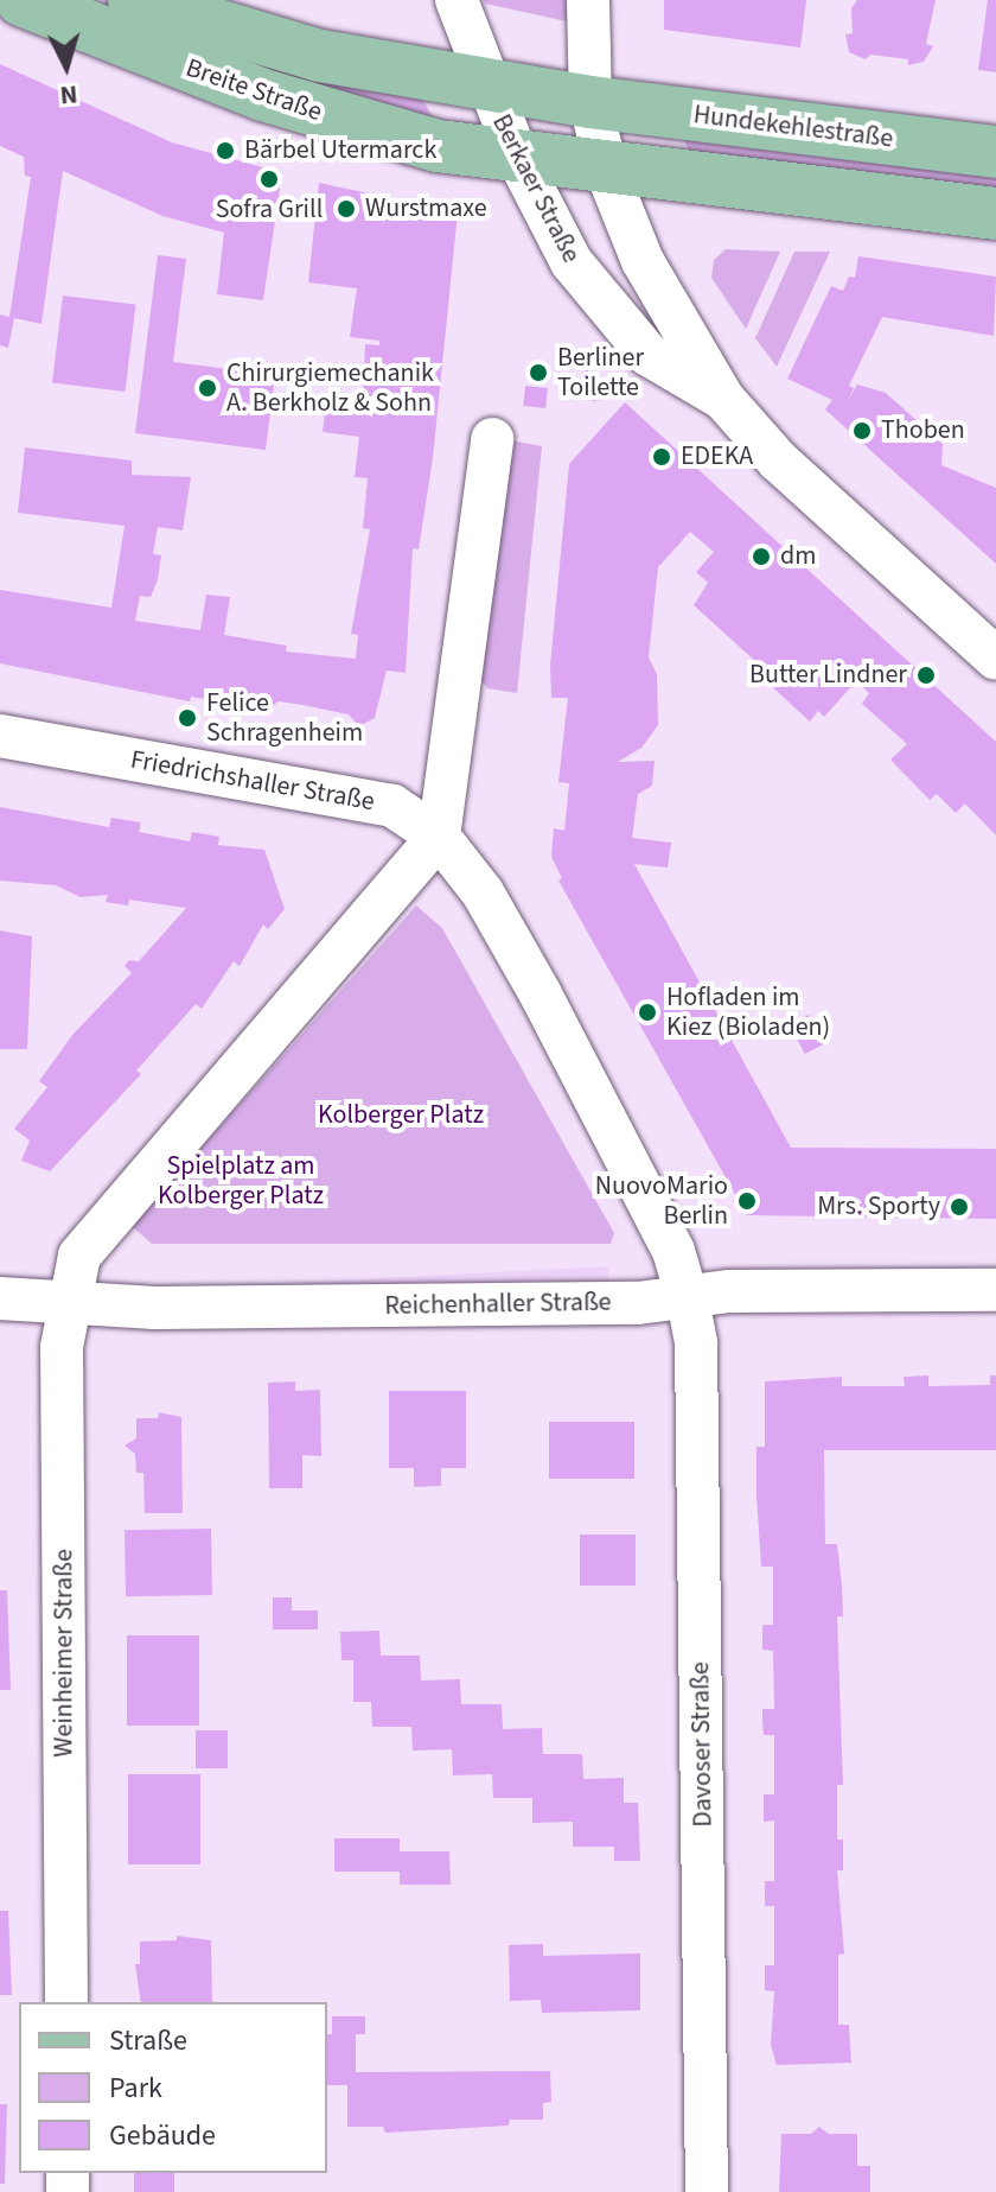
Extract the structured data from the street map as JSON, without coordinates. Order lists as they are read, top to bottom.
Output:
{
  "streets": {
    "main road": ["Breite Straße", "Hundekehlestraße"],
    "street": [
      "Berkaer Straße",
      "Friedrichshaller Straße",
      "Reichenhaller Straße",
      "Weinheimer Straße",
      "Davoser Straße"
    ]
  },
  "crossings": [
    ["Breite Straße", "Hundekehlestraße"],
    ["Breite Straße", "Berkaer Straße"],
    ["Hundekehlestraße", "Berkaer Straße"],
    ["Reichenhaller Straße", "Weinheimer Straße"],
    ["Reichenhaller Straße", "Davoser Straße"]
  ],
  "parks": ["Kolberger Platz", "Spielplatz am Kolberger Platz"],
  "places": [
    "Bärbel Utermarck",
    "Sofra Grill",
    "Wurstmaxe",
    "Berliner Toilette",
    "Chirurgiemechanik A. Berkholz & Sohn",
    "Thoben",
    "EDEKA",
    "dm",
    "Butter Lindner",
    "Felice Schragenheim",
    "Hofladen im Kiez (Bioladen)",
    "NuovoMario Berlin",
    "Mrs. Sporty"
  ],
  "legend": ["Straße", "Park", "Gebäude"],
  "north": "bottom"
}
